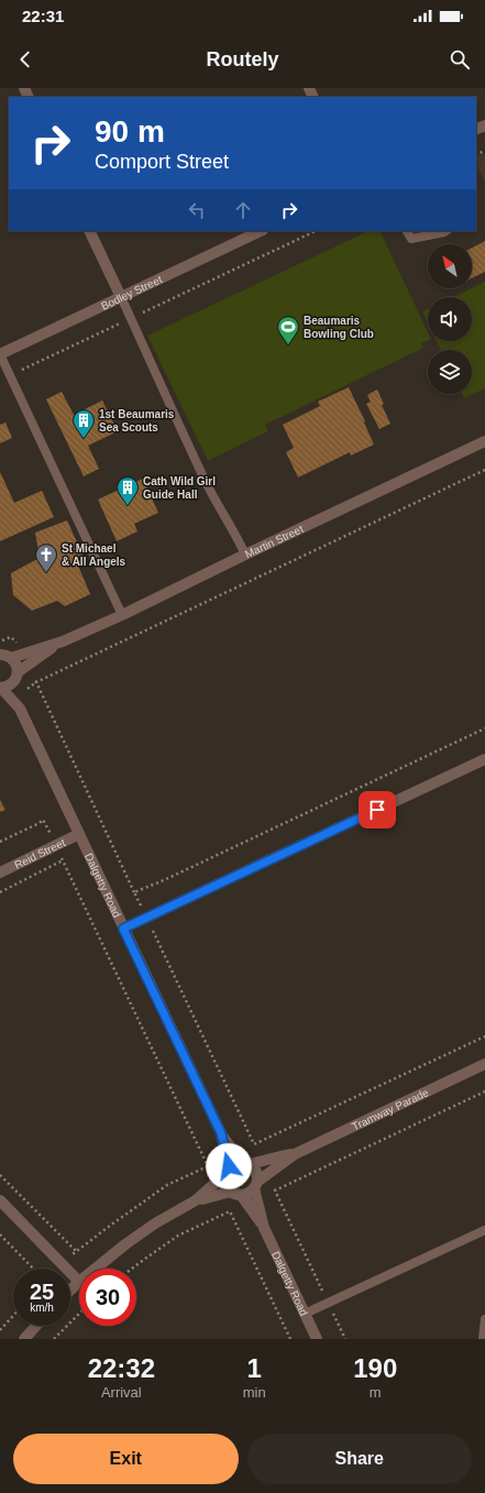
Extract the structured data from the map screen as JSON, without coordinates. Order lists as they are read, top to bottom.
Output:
{
  "streets": {
    "street": [
      "Bodley Street",
      "Martin Street",
      "Reid Street",
      "Dalgetty Road",
      "Tramway Parade"
    ]
  },
  "crossings": [
    ["Martin Street", "Dalgetty Road"],
    ["Reid Street", "Dalgetty Road"],
    ["Dalgetty Road", "Tramway Parade"]
  ],
  "places": {
    "sports": ["Beaumaris Bowling Club"],
    "building": ["1st Beaumaris Sea Scouts", "Cath Wild Girl Guide Hall"],
    "church": ["St Michael & All Angels"]
  },
  "north": "top left",
  "page": {
    "status": "22:31",
    "header": "Routely",
    "turn": ["90 m", "Comport Street"],
    "speed": "25 km/h",
    "limit": "30",
    "eta": [
      "22:32",
      "Arrival",
      "1",
      "min",
      "190",
      "m"
    ],
    "buttons": ["Exit", "Share"]
  }
}
